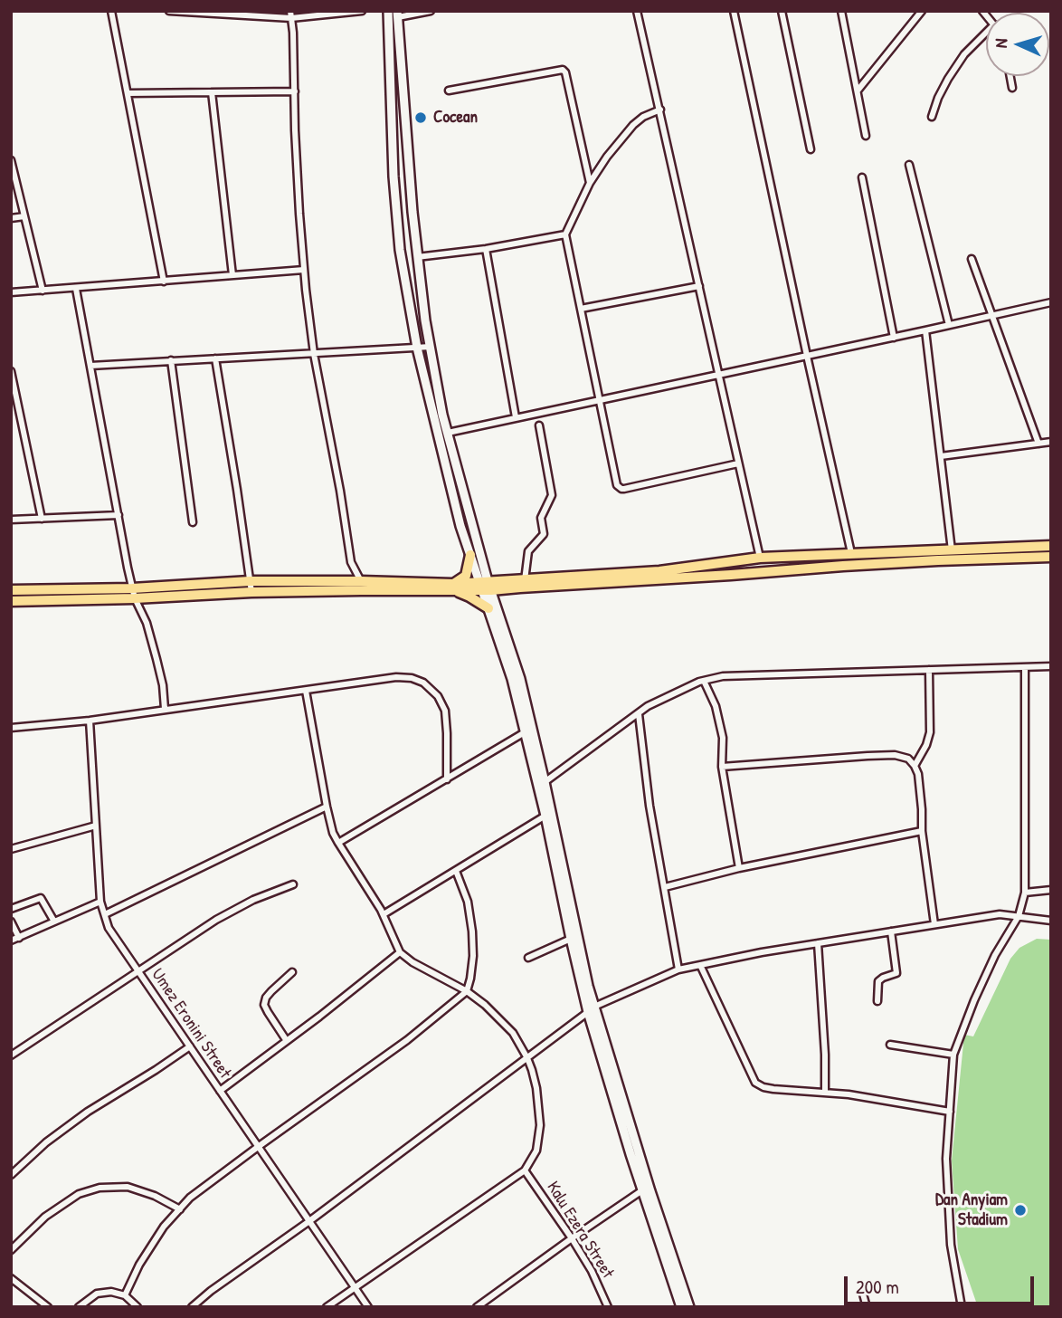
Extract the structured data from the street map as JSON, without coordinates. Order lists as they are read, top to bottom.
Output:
{
  "streets": {
    "street": ["Umez Eronini Street", "Kalu Ezera Street"]
  },
  "places": ["Cocean", "Dan Anyiam Stadium"],
  "scale_bar": "200 m",
  "north": "left"
}
